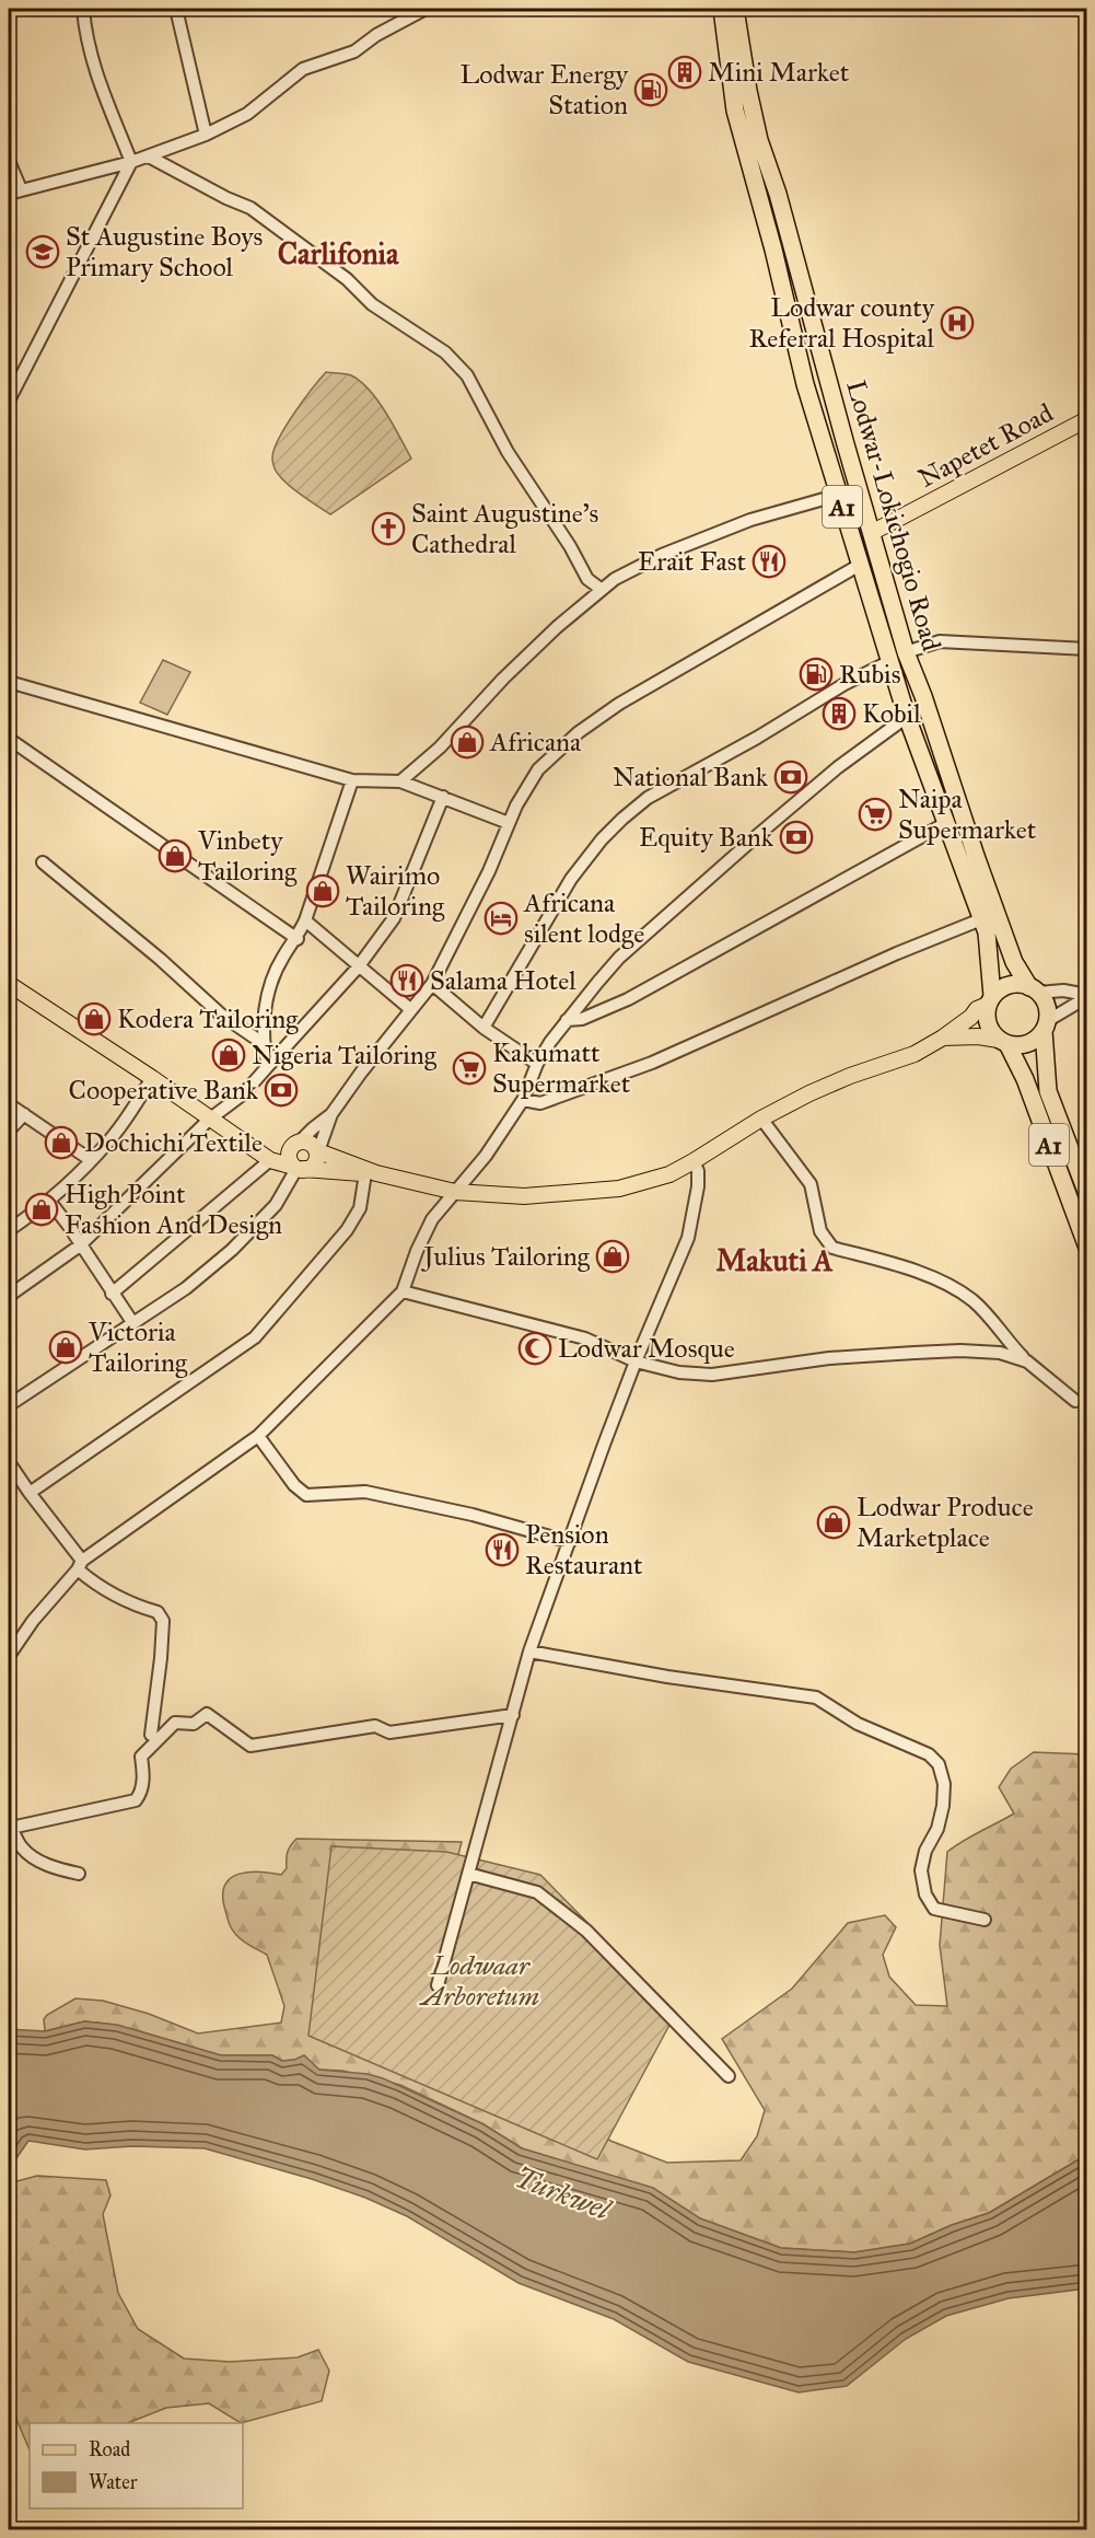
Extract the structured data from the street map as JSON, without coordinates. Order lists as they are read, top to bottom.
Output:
{
  "streets": {
    "highway": ["A1", "Lodwar-Lokichogio Road"],
    "main road": ["Napetet Road"]
  },
  "crossings": [
    ["Napetet Road", "Lodwar-Lokichogio Road"],
    ["A1", "Lodwar-Lokichogio Road"]
  ],
  "districts": ["Carlifonia", "Makuti A"],
  "water": ["Turkwel"],
  "parks": ["Lodwaar Arboretum"],
  "places": {
    "building": ["Mini Market", "Kobil"],
    "fuel station": ["Lodwar Energy Station", "Rubis"],
    "school or university": ["St Augustine Boys Primary School"],
    "hospital": ["Lodwar county Referral Hospital"],
    "church": ["Saint Augustine's Cathedral"],
    "restaurant": ["Erait Fast", "Salama Hotel", "Pension Restaurant"],
    "shop": [
      "Africana",
      "Vinbety Tailoring",
      "Wairimo Tailoring",
      "Kodera Tailoring",
      "Nigeria Tailoring",
      "Dochichi Textile",
      "High Point Fashion And Design",
      "Julius Tailoring",
      "Victoria Tailoring",
      "Lodwar Produce Marketplace"
    ],
    "bank": ["National Bank", "Equity Bank", "Cooperative Bank"],
    "supermarket": ["Naipa Supermarket", "Kakumatt Supermarket"],
    "hotel": ["Africana silent lodge"],
    "mosque": ["Lodwar Mosque"]
  },
  "legend": ["Road", "Water"]
}
